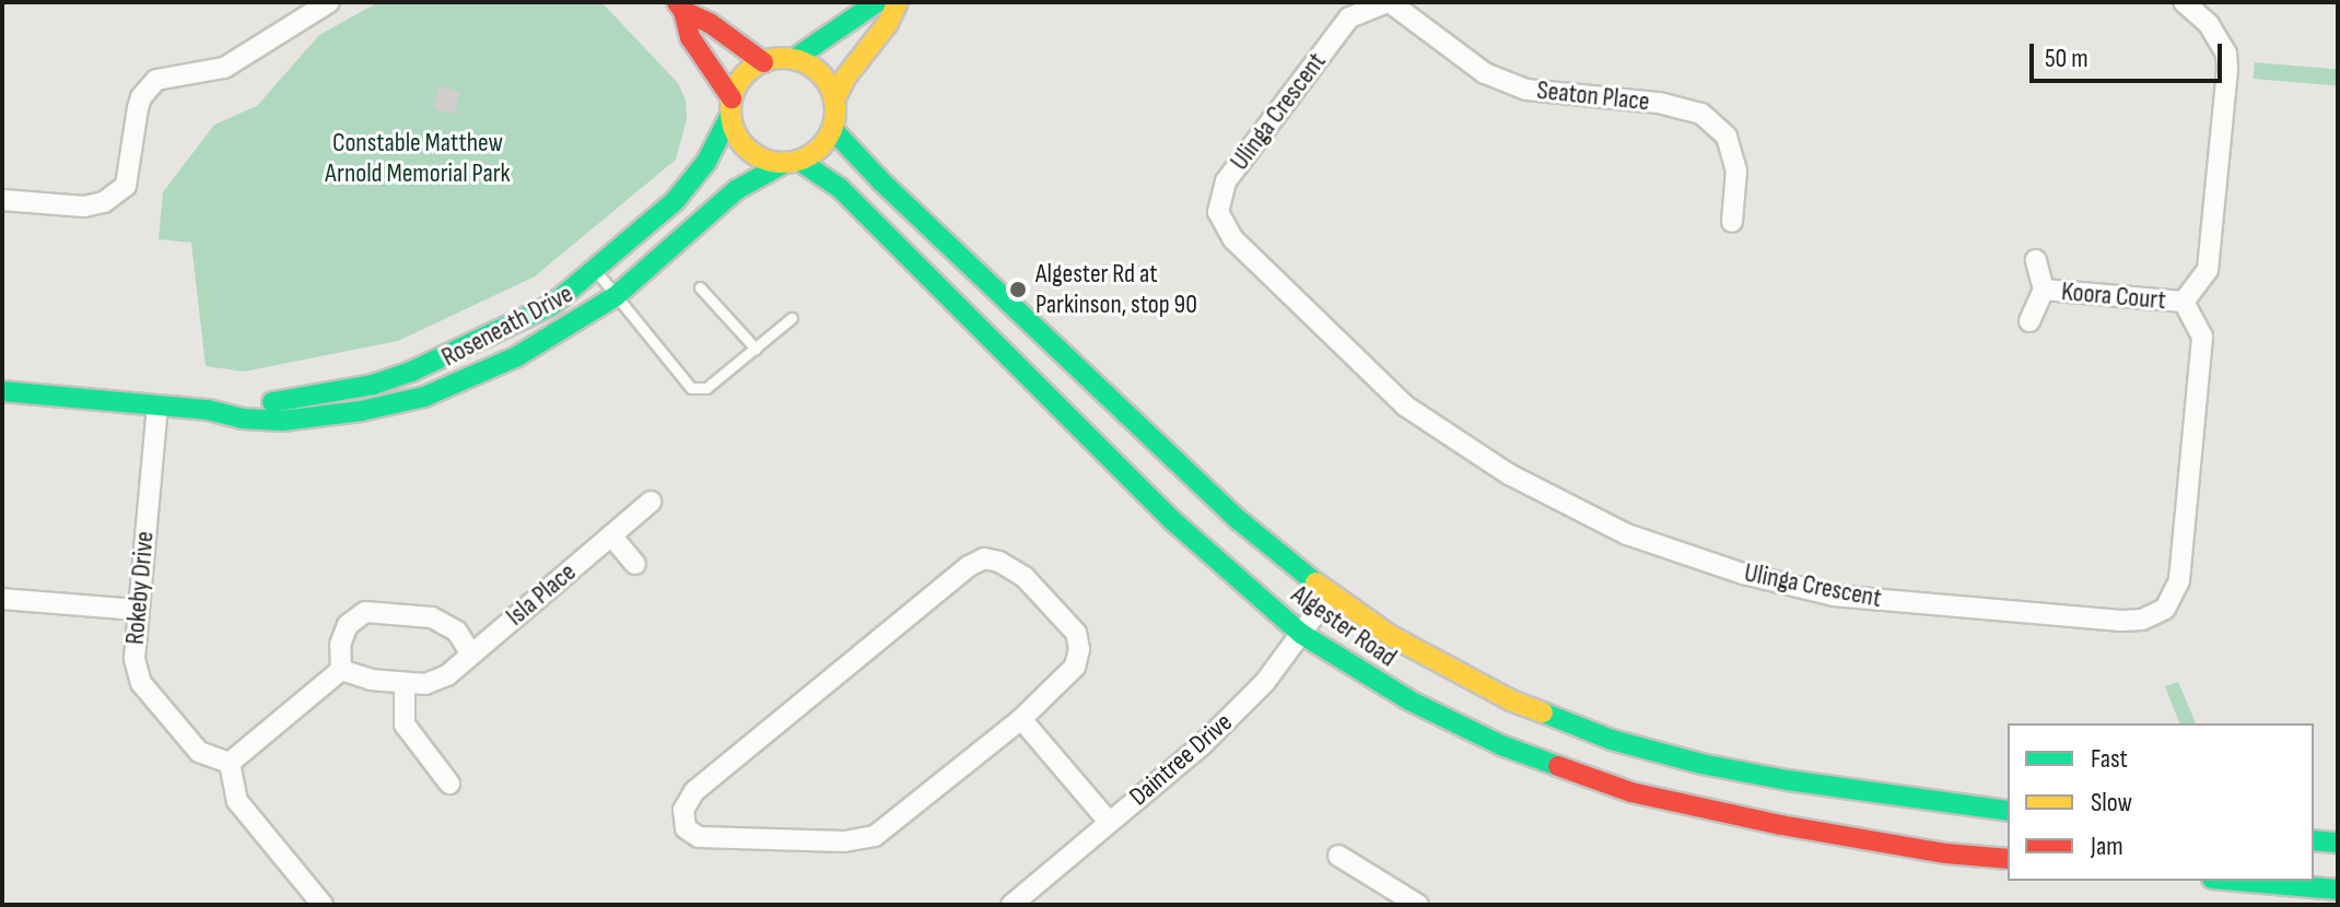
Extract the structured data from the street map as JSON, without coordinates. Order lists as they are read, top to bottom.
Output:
{
  "streets": {
    "main road": ["Roseneath Drive", "Algester Road"],
    "street": [
      "Seaton Place",
      "Ulinga Crescent",
      "Koora Court",
      "Rokeby Drive",
      "Isla Place",
      "Daintree Drive"
    ]
  },
  "crossings": [
    ["Seaton Place", "Ulinga Crescent"],
    ["Ulinga Crescent", "Koora Court"],
    ["Roseneath Drive", "Rokeby Drive"],
    ["Roseneath Drive", "Algester Road"],
    ["Algester Road", "Daintree Drive"]
  ],
  "parks": ["Constable Matthew Arnold Memorial Park"],
  "places": ["Algester Rd at Parkinson, stop 90"],
  "legend": ["Fast", "Slow", "Jam"],
  "scale_bar": "50 m"
}
